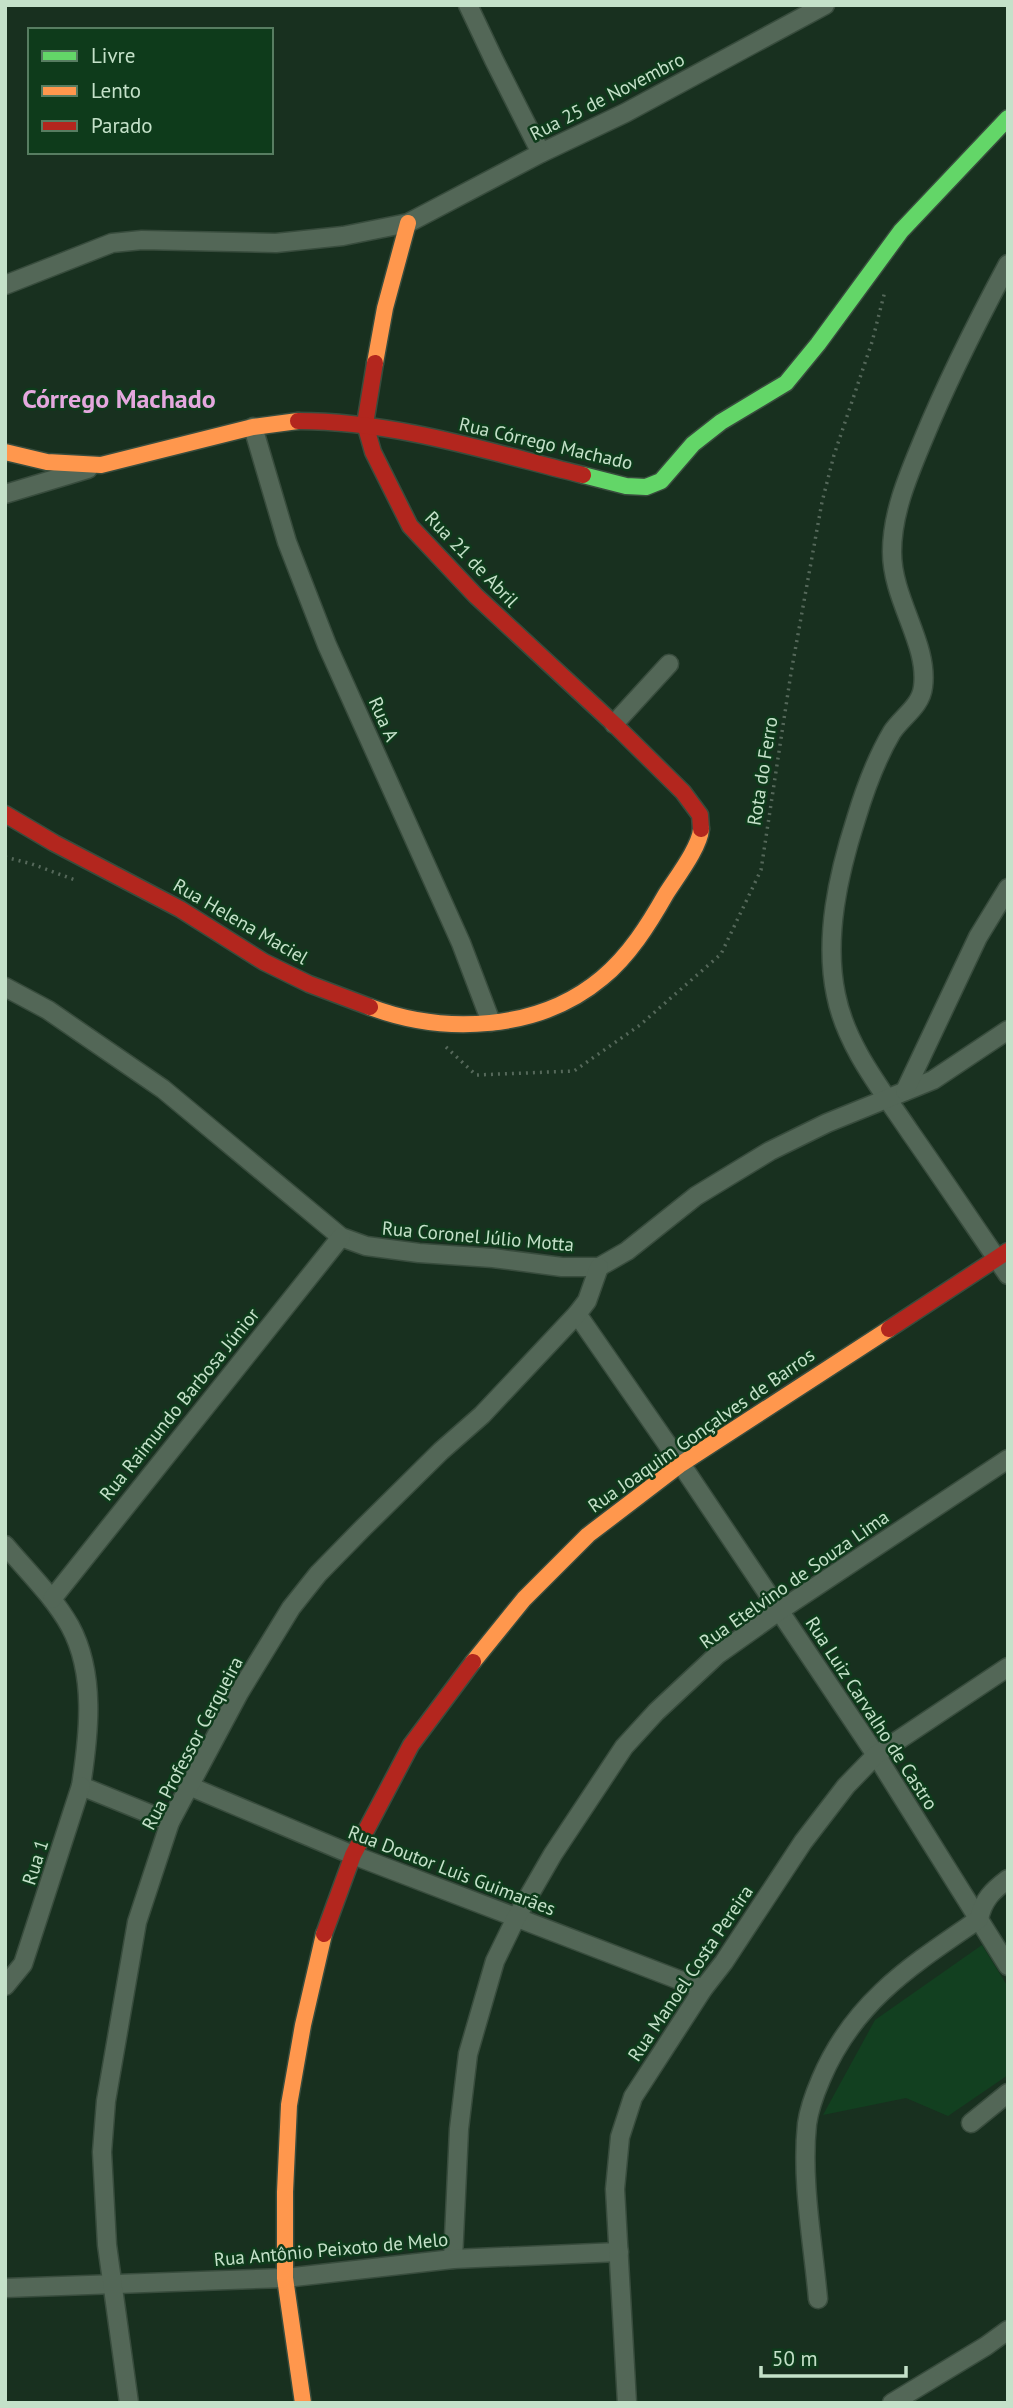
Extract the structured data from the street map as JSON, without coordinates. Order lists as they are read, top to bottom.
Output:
{
  "streets": {
    "street": [
      "Rua 25 de Novembro",
      "Rua Córrego Machado",
      "Rua 21 de Abril",
      "Rua A",
      "Rua Helena Maciel",
      "Rua Coronel Júlio Motta",
      "Rua Raimundo Barbosa Júnior",
      "Rua Joaquim Gonçalves de Barros",
      "Rua Etelvino de Souza Lima",
      "Rua Luiz Carvalho de Castro",
      "Rua Professor Cerqueira",
      "Rua 1",
      "Rua Doutor Luis Guimarães",
      "Rua Manoel Costa Pereira",
      "Rua Antônio Peixoto de Melo"
    ],
    "path": ["Rota do Ferro"]
  },
  "crossings": [
    ["Rua 25 de Novembro", "Rua 21 de Abril"],
    ["Rua Córrego Machado", "Rua 21 de Abril"],
    ["Rua Córrego Machado", "Rua A"],
    ["Rua 21 de Abril", "Rua Helena Maciel"],
    ["Rua A", "Rua Helena Maciel"],
    ["Rota do Ferro", "Rua Helena Maciel"],
    ["Rua Coronel Júlio Motta", "Rua Raimundo Barbosa Júnior"],
    ["Rua Coronel Júlio Motta", "Rua Professor Cerqueira"],
    ["Rua Raimundo Barbosa Júnior", "Rua 1"],
    ["Rua Joaquim Gonçalves de Barros", "Rua Luiz Carvalho de Castro"],
    ["Rua Joaquim Gonçalves de Barros", "Rua Doutor Luis Guimarães"],
    ["Rua Joaquim Gonçalves de Barros", "Rua Antônio Peixoto de Melo"],
    ["Rua Etelvino de Souza Lima", "Rua Luiz Carvalho de Castro"],
    ["Rua Etelvino de Souza Lima", "Rua Doutor Luis Guimarães"],
    ["Rua Etelvino de Souza Lima", "Rua Antônio Peixoto de Melo"],
    ["Rua Luiz Carvalho de Castro", "Rua Professor Cerqueira"],
    ["Rua Luiz Carvalho de Castro", "Rua Manoel Costa Pereira"],
    ["Rua Professor Cerqueira", "Rua Doutor Luis Guimarães"],
    ["Rua Professor Cerqueira", "Rua Antônio Peixoto de Melo"],
    ["Rua Doutor Luis Guimarães", "Rua Manoel Costa Pereira"],
    ["Rua Manoel Costa Pereira", "Rua Antônio Peixoto de Melo"]
  ],
  "districts": ["Córrego Machado"],
  "legend": ["Livre", "Lento", "Parado"],
  "scale_bar": "50 m"
}
